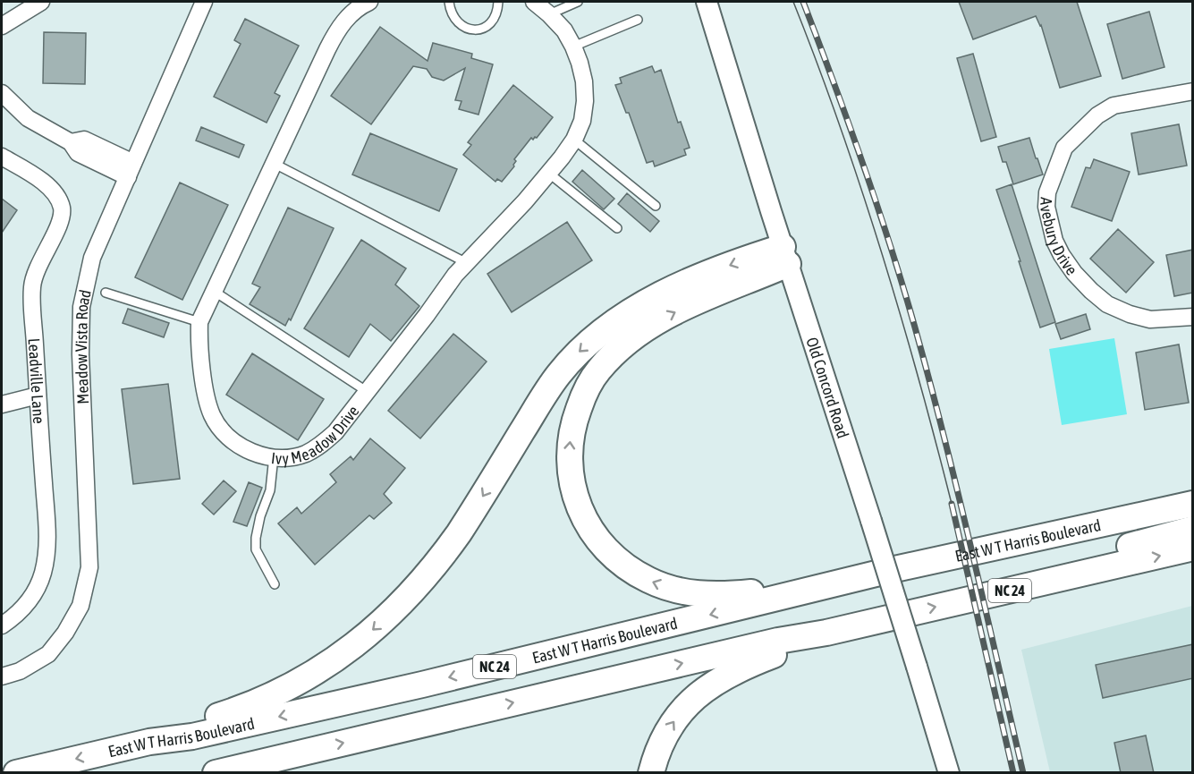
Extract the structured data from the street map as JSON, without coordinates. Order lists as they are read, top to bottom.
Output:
{
  "streets": {
    "main road": ["East W T Harris Boulevard", "NC 24"],
    "street": [
      "Avebury Drive",
      "Meadow Vista Road",
      "Leadville Lane",
      "Old Concord Road",
      "Ivy Meadow Drive"
    ]
  }
}
